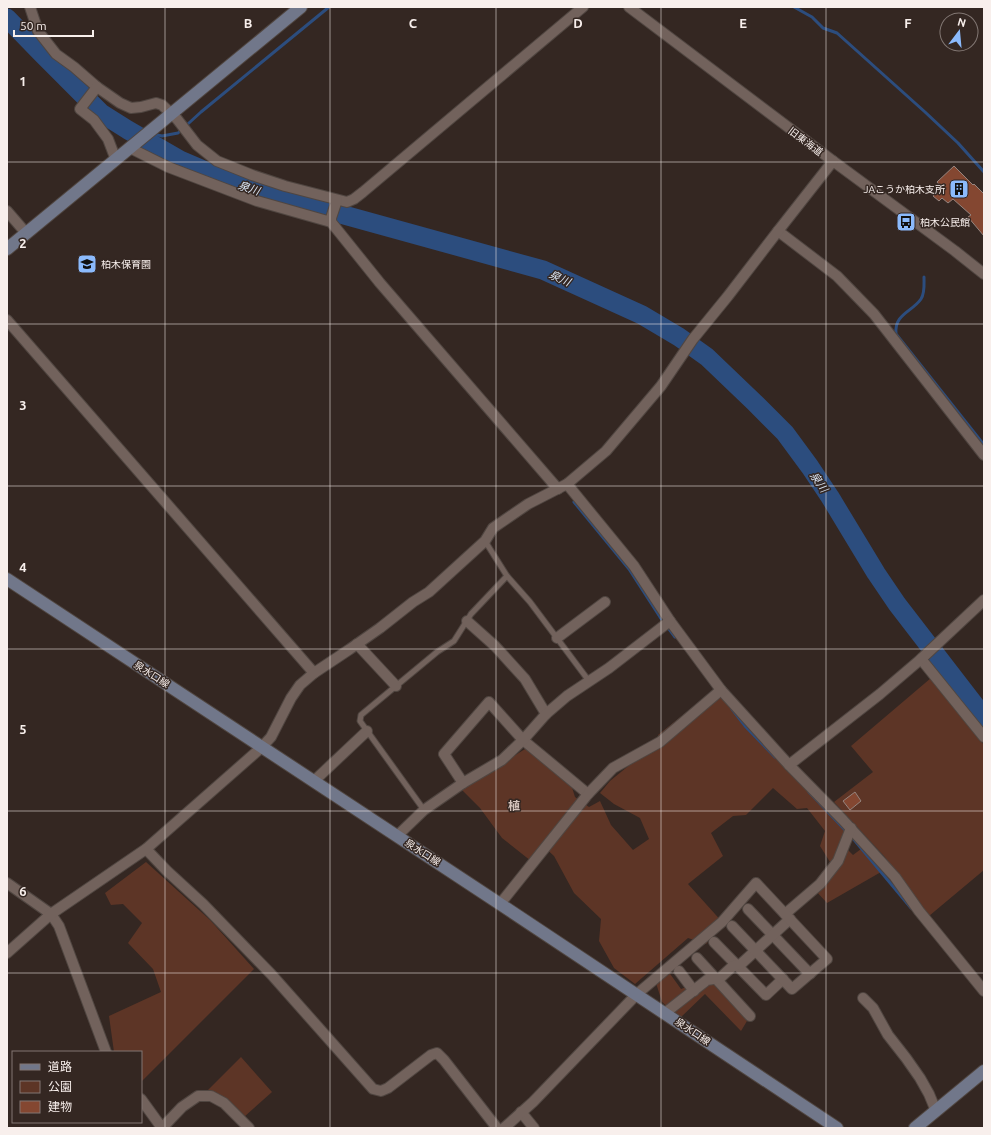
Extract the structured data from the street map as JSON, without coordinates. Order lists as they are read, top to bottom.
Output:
{
  "streets": {
    "main road": ["泉水口線"],
    "street": ["旧東海道"]
  },
  "districts": ["植"],
  "water": ["泉川"],
  "places": {
    "building": ["JAこうか柏木支所"],
    "bus stop": ["柏木公民館"],
    "school or university": ["柏木保育園"]
  },
  "legend": ["道路", "公園", "建物"],
  "scale_bar": "50 m",
  "north": "top",
  "grid": {
    "columns": [
      "B",
      "C",
      "D",
      "E",
      "F"
    ],
    "rows": [
      "1",
      "2",
      "3",
      "4",
      "5",
      "6"
    ]
  }
}
